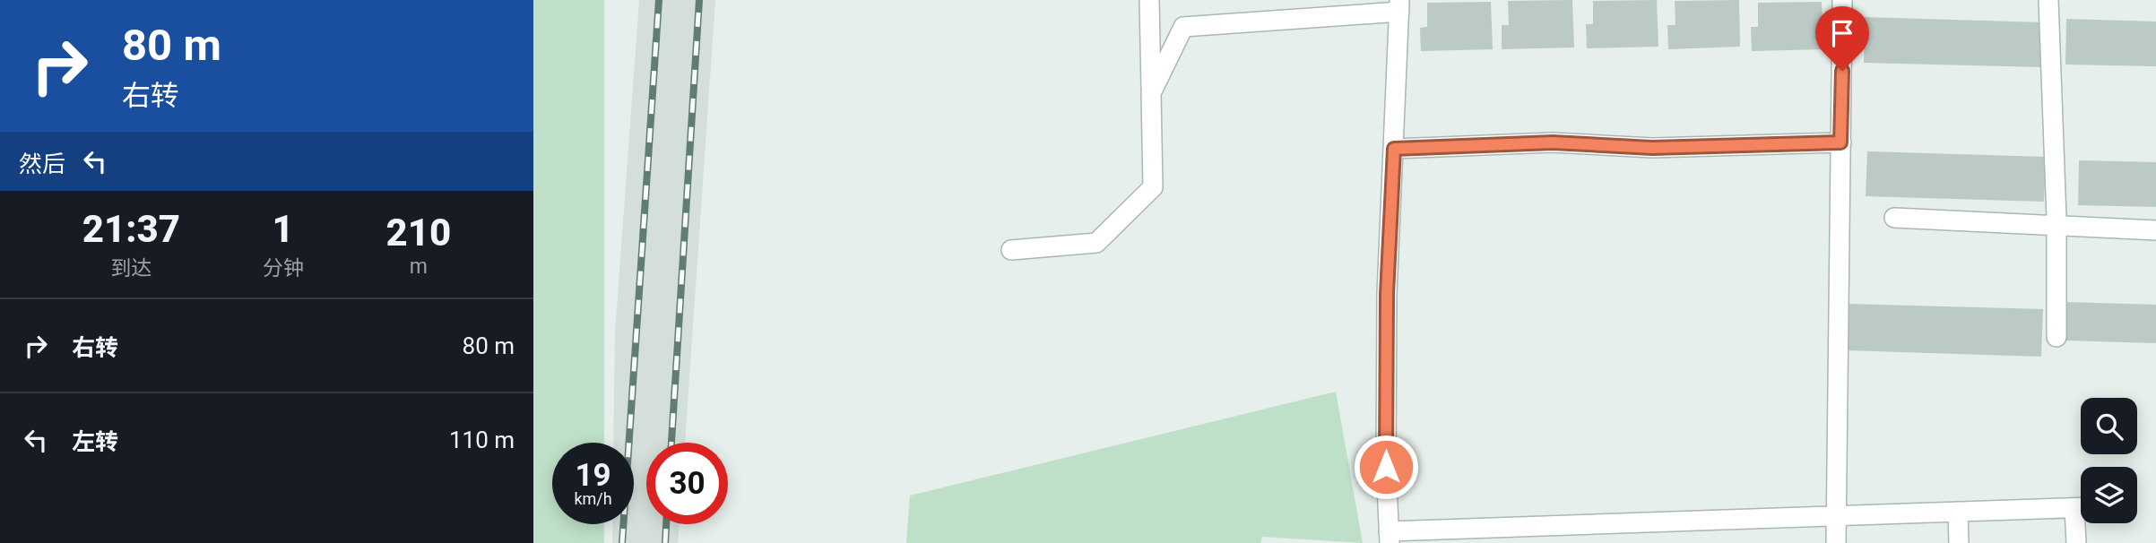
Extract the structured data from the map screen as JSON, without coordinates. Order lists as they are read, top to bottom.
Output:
{
  "page": {
    "turn": ["80 m", "右转"],
    "then": "然后",
    "eta": [
      "21:37",
      "到达",
      "1",
      "分钟",
      "210",
      "m"
    ],
    "list": [
      {
        "name": "右转",
        "value": "80 m"
      },
      {
        "name": "左转",
        "value": "110 m"
      }
    ],
    "speed": "19 km/h",
    "limit": "30"
  }
}
